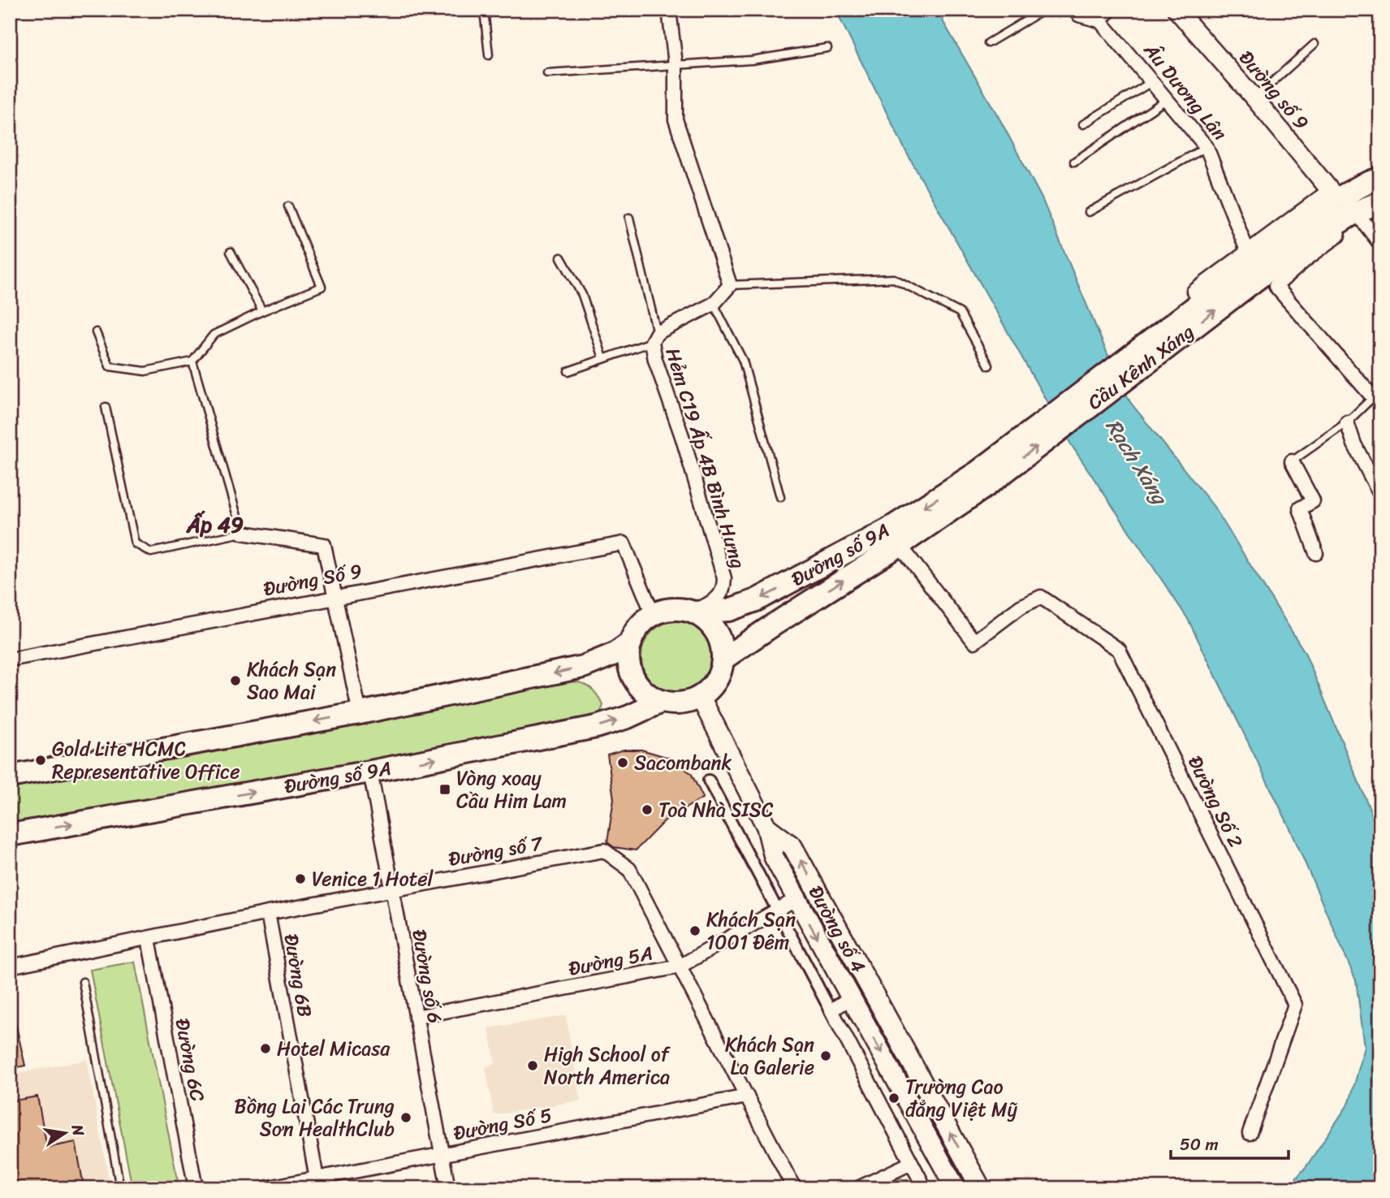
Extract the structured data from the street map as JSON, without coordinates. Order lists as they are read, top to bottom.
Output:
{
  "streets": {
    "main road": ["Cầu Kênh Xáng", "Đường số 9A", "Đường số 4"],
    "street": [
      "Đường số 9",
      "Âu Dương Lân",
      "Hẻm C19 Ấp 4B Bình Hưng",
      "Đường Số 9",
      "Đường Số 2",
      "Đường số 7",
      "Đường 5A",
      "Đường 6B",
      "Đường số 6",
      "Đường 6C",
      "Đường Số 5"
    ]
  },
  "crossings": [
    ["Cầu Kênh Xáng", "Đường số 9A"],
    ["Hẻm C19 Ấp 4B Bình Hưng", "Đường số 9A"],
    ["Hẻm C19 Ấp 4B Bình Hưng", "Đường Số 9"],
    ["Hẻm C19 Ấp 4B Bình Hưng", "Đường số 4"],
    ["Đường số 9A", "Đường Số 9"],
    ["Đường số 9A", "Đường Số 2"],
    ["Đường số 9A", "Đường số 4"],
    ["Đường số 9A", "Đường số 6"],
    ["Đường Số 9", "Đường số 4"],
    ["Đường số 7", "Đường 5A"],
    ["Đường số 7", "Đường 6B"],
    ["Đường số 7", "Đường số 6"],
    ["Đường số 7", "Đường 6C"],
    ["Đường số 7", "Đường Số 5"],
    ["Đường số 4", "Đường 5A"],
    ["Đường 5A", "Đường số 6"],
    ["Đường 6B", "Đường Số 5"],
    ["Đường số 6", "Đường Số 5"]
  ],
  "districts": ["Ấp 49"],
  "water": ["Rạch Xáng"],
  "places": {
    "other": [
      "Khách Sạn Sao Mai",
      "Gold Lite HCMC Representative Office",
      "Sacombank",
      "Toà Nhà SISC",
      "Venice 1 Hotel",
      "Khách Sạn 1001 Đêm",
      "Hotel Micasa",
      "Khách Sạn La Galerie",
      "High School of North America",
      "Trường Cao đẳng Việt Mỹ",
      "Bồng Lai Các Trung Sơn HealthClub"
    ],
    "transit": ["Vòng xoay Cầu Him Lam"]
  },
  "scale_bar": "50 m",
  "north": "right"
}
